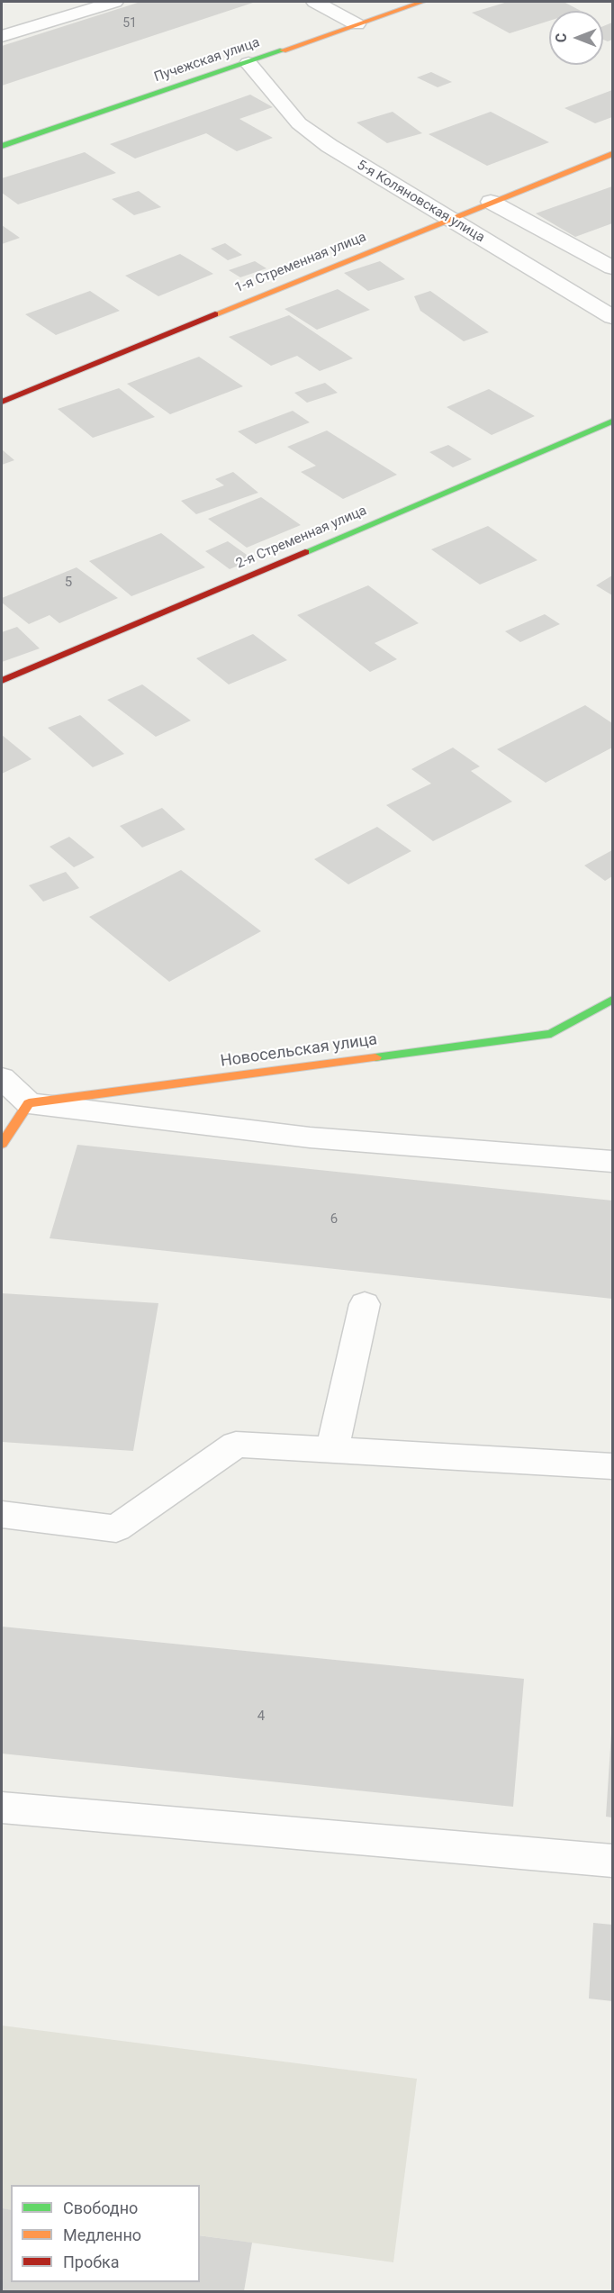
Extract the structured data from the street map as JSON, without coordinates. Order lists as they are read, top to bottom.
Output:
{
  "streets": {
    "street": [
      "Пучежская улица",
      "1-я Стременная улица",
      "2-я Стременная улица",
      "Новосельская улица"
    ],
    "lane": ["5-я Коляновская улица"]
  },
  "crossings": [
    ["Пучежская улица", "5-я Коляновская улица"],
    ["5-я Коляновская улица", "1-я Стременная улица"]
  ],
  "house_numbers": [
    "51",
    "5",
    "6",
    "4"
  ],
  "legend": ["Свободно", "Медленно", "Пробка"],
  "north": "left"
}
